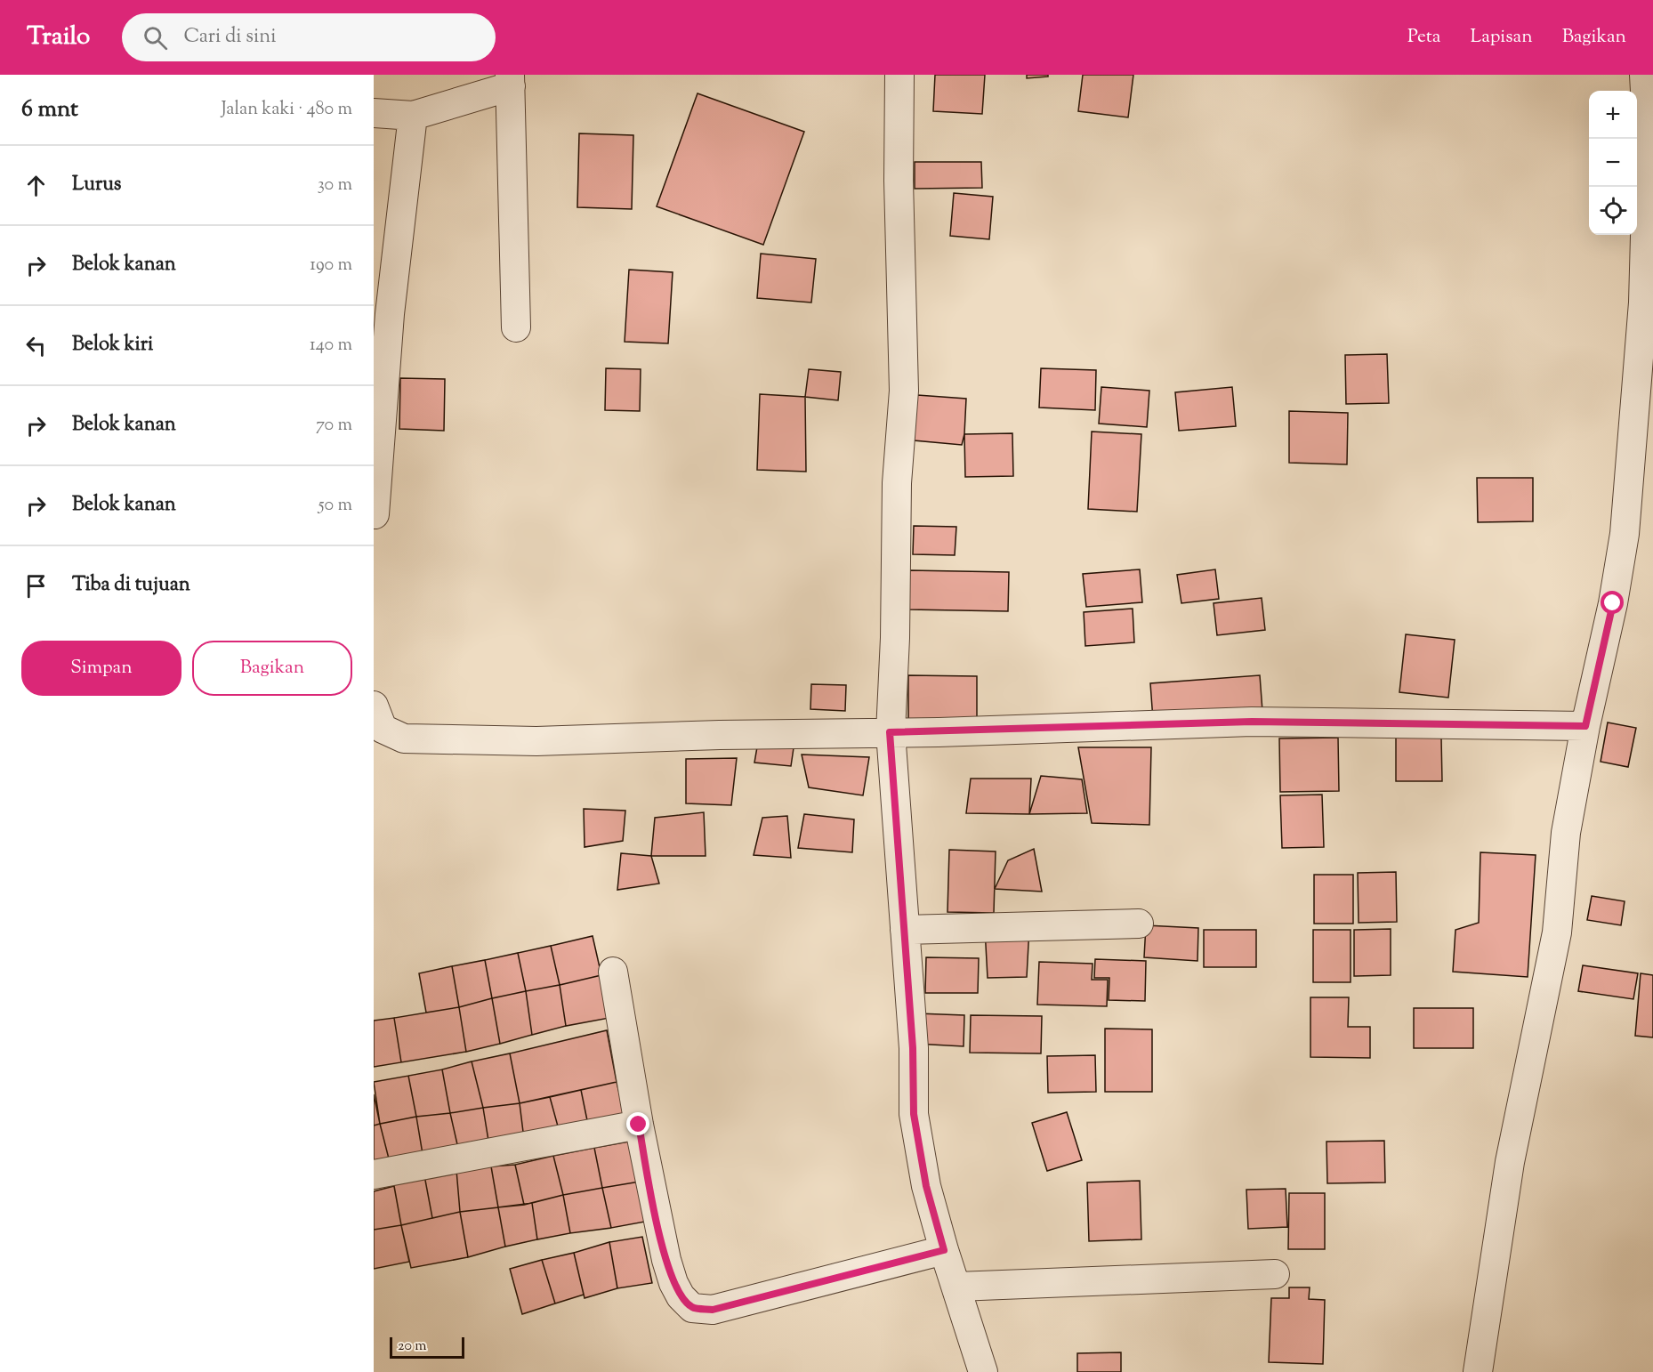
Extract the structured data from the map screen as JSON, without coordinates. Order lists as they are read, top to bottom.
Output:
{
  "scale_bar": "20 m",
  "page": {
    "header": "Trailo",
    "search": "Cari di sini",
    "nav": ["Peta", "Lapisan", "Bagikan"],
    "heading": ["6 mnt", "Jalan kaki · 480 m"],
    "map_buttons": ["+", "−"],
    "list": [
      ["Lurus", "30 m"],
      ["Belok kanan", "190 m"],
      ["Belok kiri", "140 m"],
      ["Belok kanan", "70 m"],
      ["Belok kanan", "50 m"],
      "Tiba di tujuan"
    ],
    "buttons": ["Simpan", "Bagikan"],
    "scale": "20 m"
  }
}
